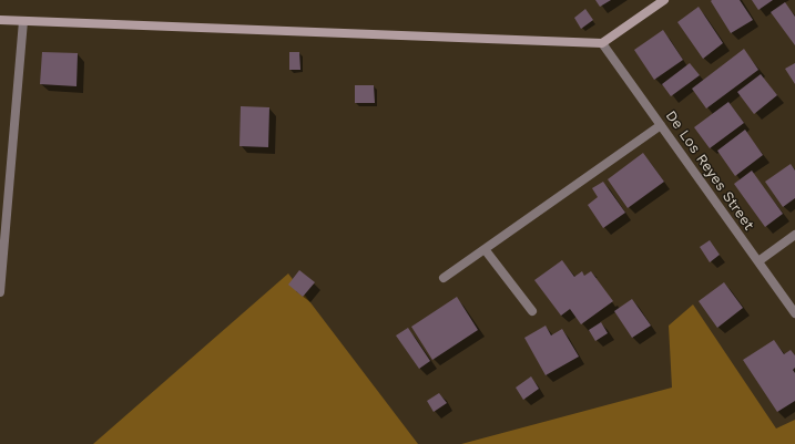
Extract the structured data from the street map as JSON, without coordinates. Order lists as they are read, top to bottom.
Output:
{
  "streets": {
    "street": ["De Los Reyes Street"]
  }
}
